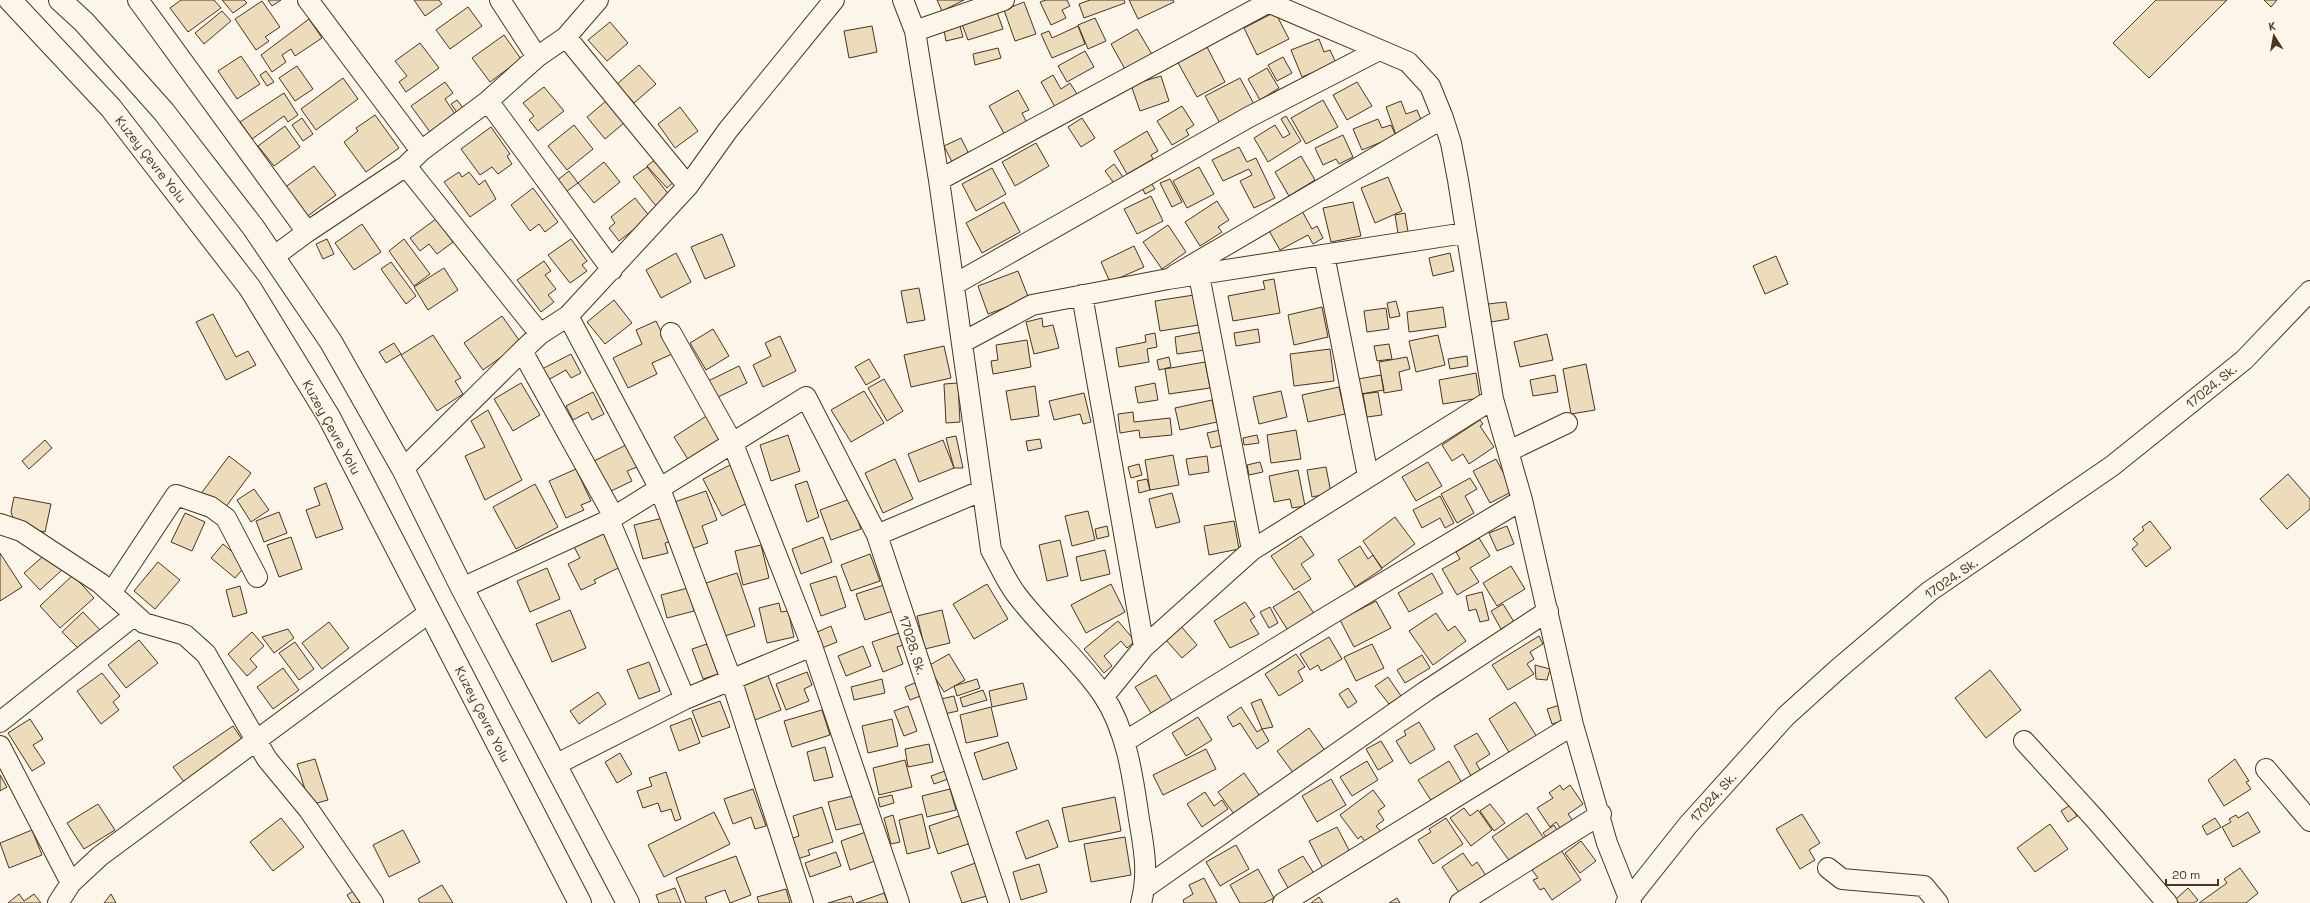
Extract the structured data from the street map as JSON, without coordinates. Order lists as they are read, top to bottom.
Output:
{
  "streets": {
    "highway": ["Kuzey Çevre Yolu"],
    "street": ["17024. Sk.", "17028. Sk."]
  },
  "scale_bar": "20 m",
  "north": "top"
}
